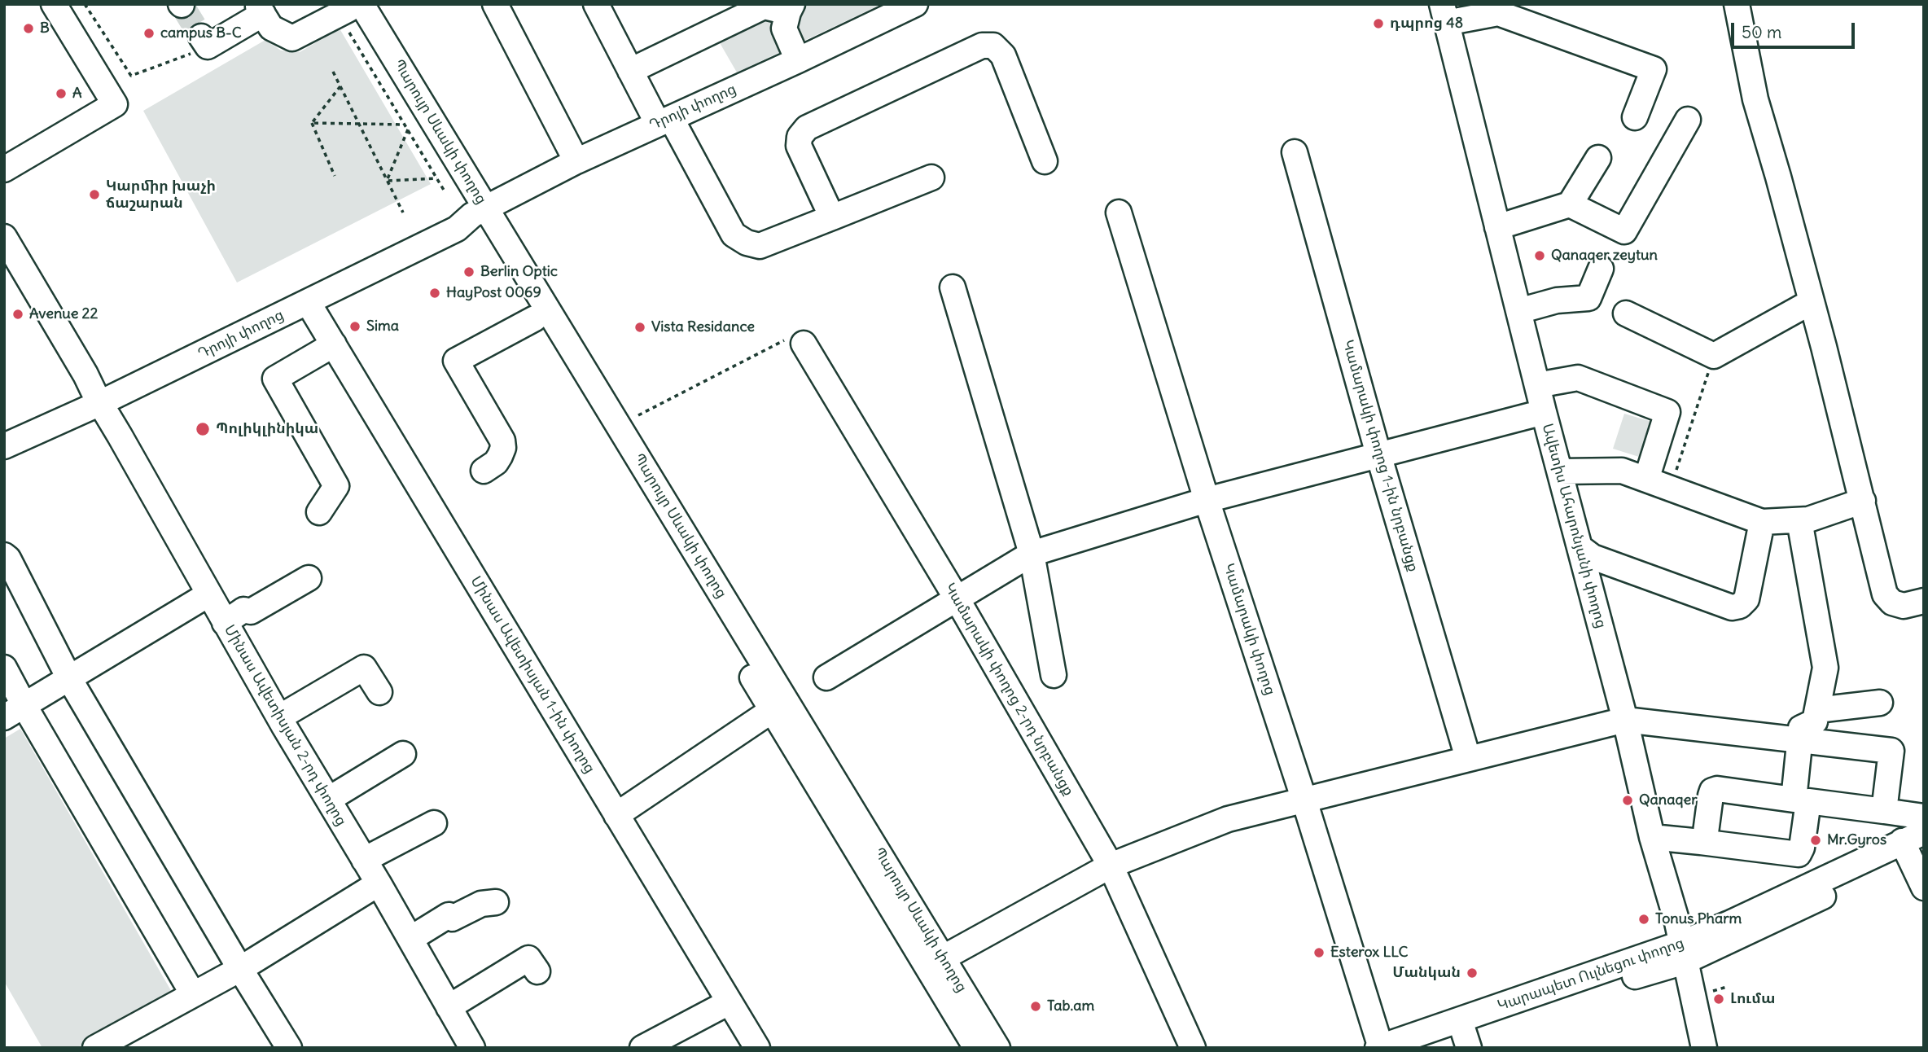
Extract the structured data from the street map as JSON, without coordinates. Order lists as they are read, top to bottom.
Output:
{
  "streets": {
    "street": [
      "Դրոյի փողոց",
      "Պարույր Սևակի փողոց",
      "Կամարակի փողոց 1-ին նրբանցք",
      "Ավետիս Ահարոնյանի փողոց",
      "Կամարակի փողոց",
      "Մինաս Ավետիսյան 1-ին փողոց",
      "Կամարակի փողոց 2-րդ նրբանցք",
      "Մինաս Ավետիսյան 2-րդ փողոց",
      "Կարապետ Ուլնեցու փողոց"
    ]
  },
  "crossings": [
    ["Դրոյի փողոց", "Պարույր Սևակի փողոց"],
    ["Դրոյի փողոց", "Մինաս Ավետիսյան 1-ին փողոց"],
    ["Դրոյի փողոց", "Մինաս Ավետիսյան 2-րդ փողոց"],
    ["Ավետիս Ահարոնյանի փողոց", "Կարապետ Ուլնեցու փողոց"],
    ["Կամարակի փողոց", "Կարապետ Ուլնեցու փողոց"]
  ],
  "places": [
    "դպրոց 48",
    "B",
    "campus B-C",
    "A",
    "Կարմիր խաչի ճաշարան",
    "Qanaqer zeytun",
    "Berlin Optic",
    "HayPost 0069",
    "Avenue 22",
    "Sima",
    "Vista Residance",
    "Պոլիկլինիկա",
    "Qanaqer",
    "Mr.Gyros",
    "Tonus Pharm",
    "Esterox LLC",
    "Մանկան",
    "Լումա",
    "Tab.am"
  ],
  "scale_bar": "50 m"
}
